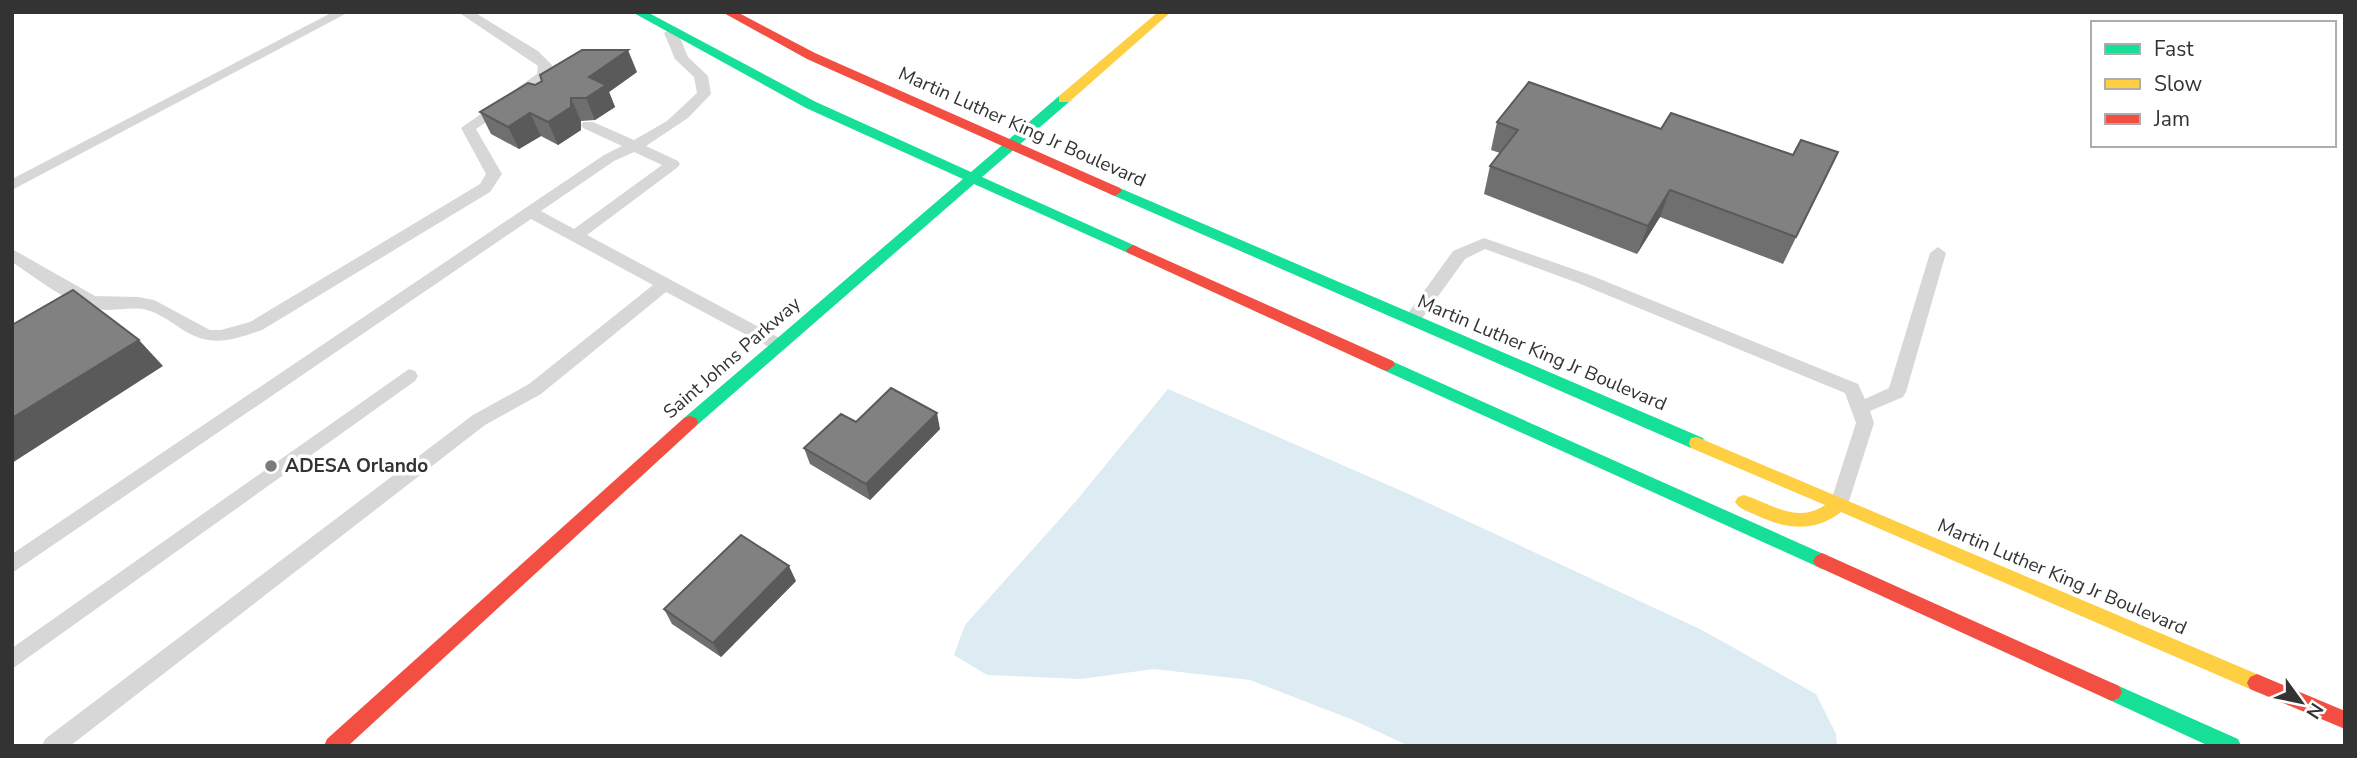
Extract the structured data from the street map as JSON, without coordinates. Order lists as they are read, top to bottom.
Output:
{
  "streets": {
    "main road": ["Martin Luther King Jr Boulevard", "Saint Johns Parkway"]
  },
  "crossings": [
    ["Martin Luther King Jr Boulevard", "Saint Johns Parkway"]
  ],
  "places": ["ADESA Orlando"],
  "legend": ["Fast", "Slow", "Jam"],
  "north": "bottom right"
}
